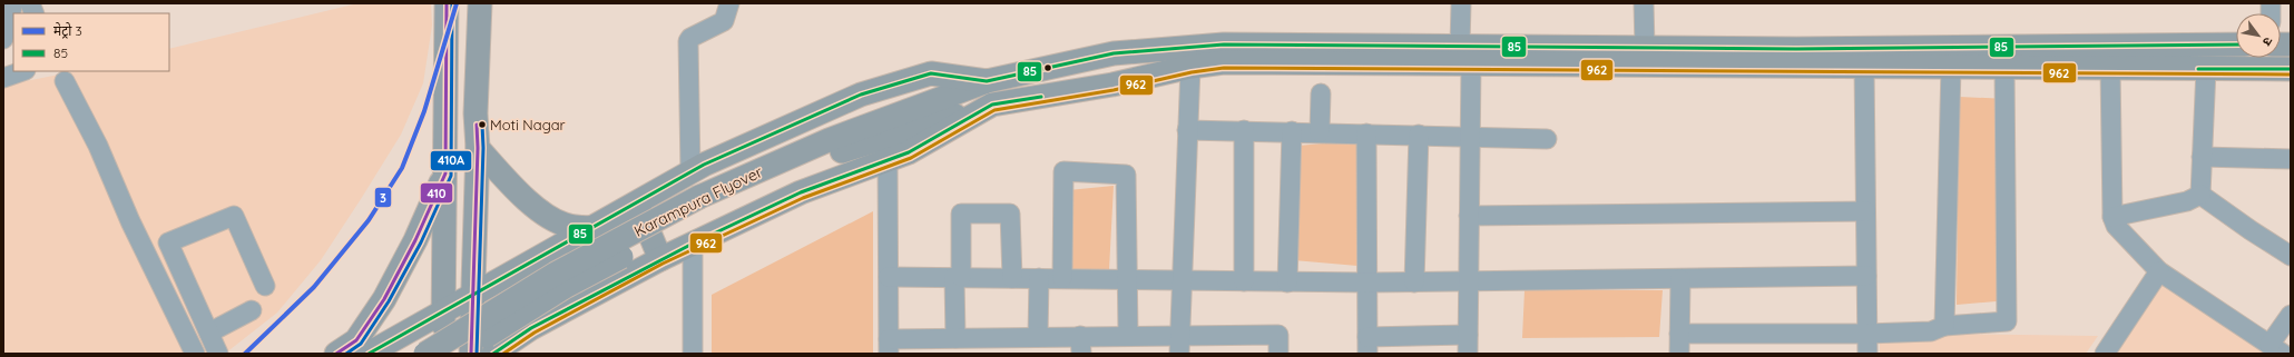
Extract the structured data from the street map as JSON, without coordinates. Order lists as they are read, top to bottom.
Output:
{
  "streets": {
    "main road": ["Karampura Flyover"]
  },
  "places": ["Moti Nagar"],
  "lines": [
    "metro line 3",
    "transit line 410",
    "transit line 410A",
    "transit line 85",
    "transit line 962"
  ],
  "legend": ["मेट्रो 3", "85"],
  "north": "bottom right"
}
